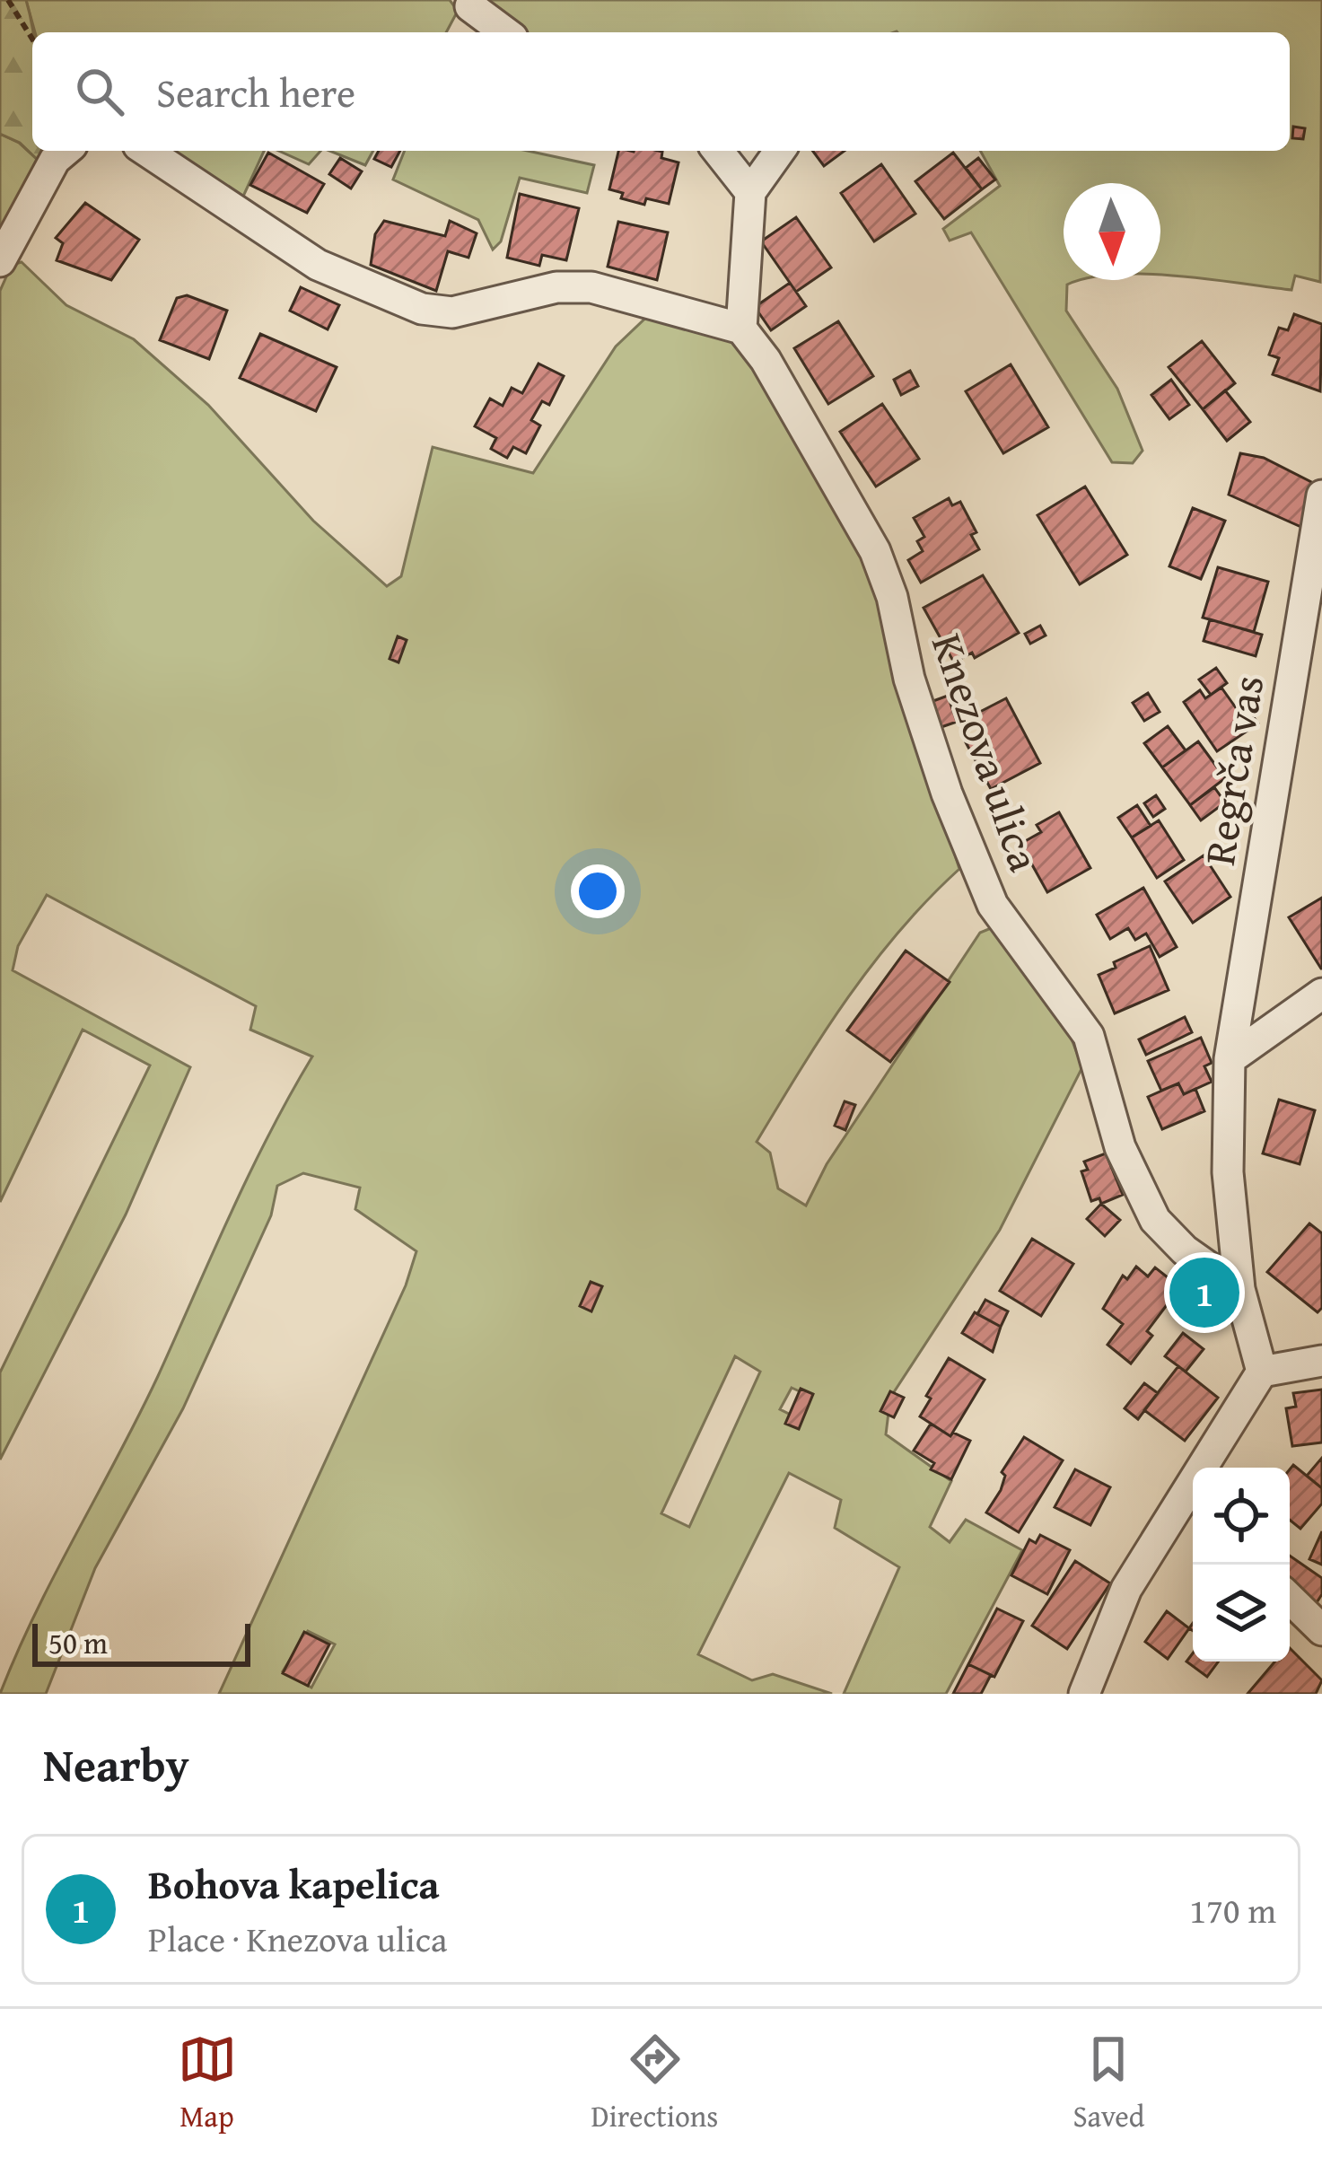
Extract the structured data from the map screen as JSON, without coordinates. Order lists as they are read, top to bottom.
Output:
{
  "streets": {
    "street": ["Knezova ulica", "Regrča vas"]
  },
  "crossings": [
    ["Knezova ulica", "Regrča vas"]
  ],
  "scale_bar": "50 m",
  "north": "bottom",
  "page": {
    "search": "Search here",
    "pins": "1",
    "scale": "50 m",
    "heading": "Nearby",
    "list": [
      {
        "mark": "1",
        "name": "Bohova kapelica",
        "note": "Place · Knezova ulica",
        "value": "170 m"
      }
    ],
    "nav": ["Map", "Directions", "Saved"]
  }
}
